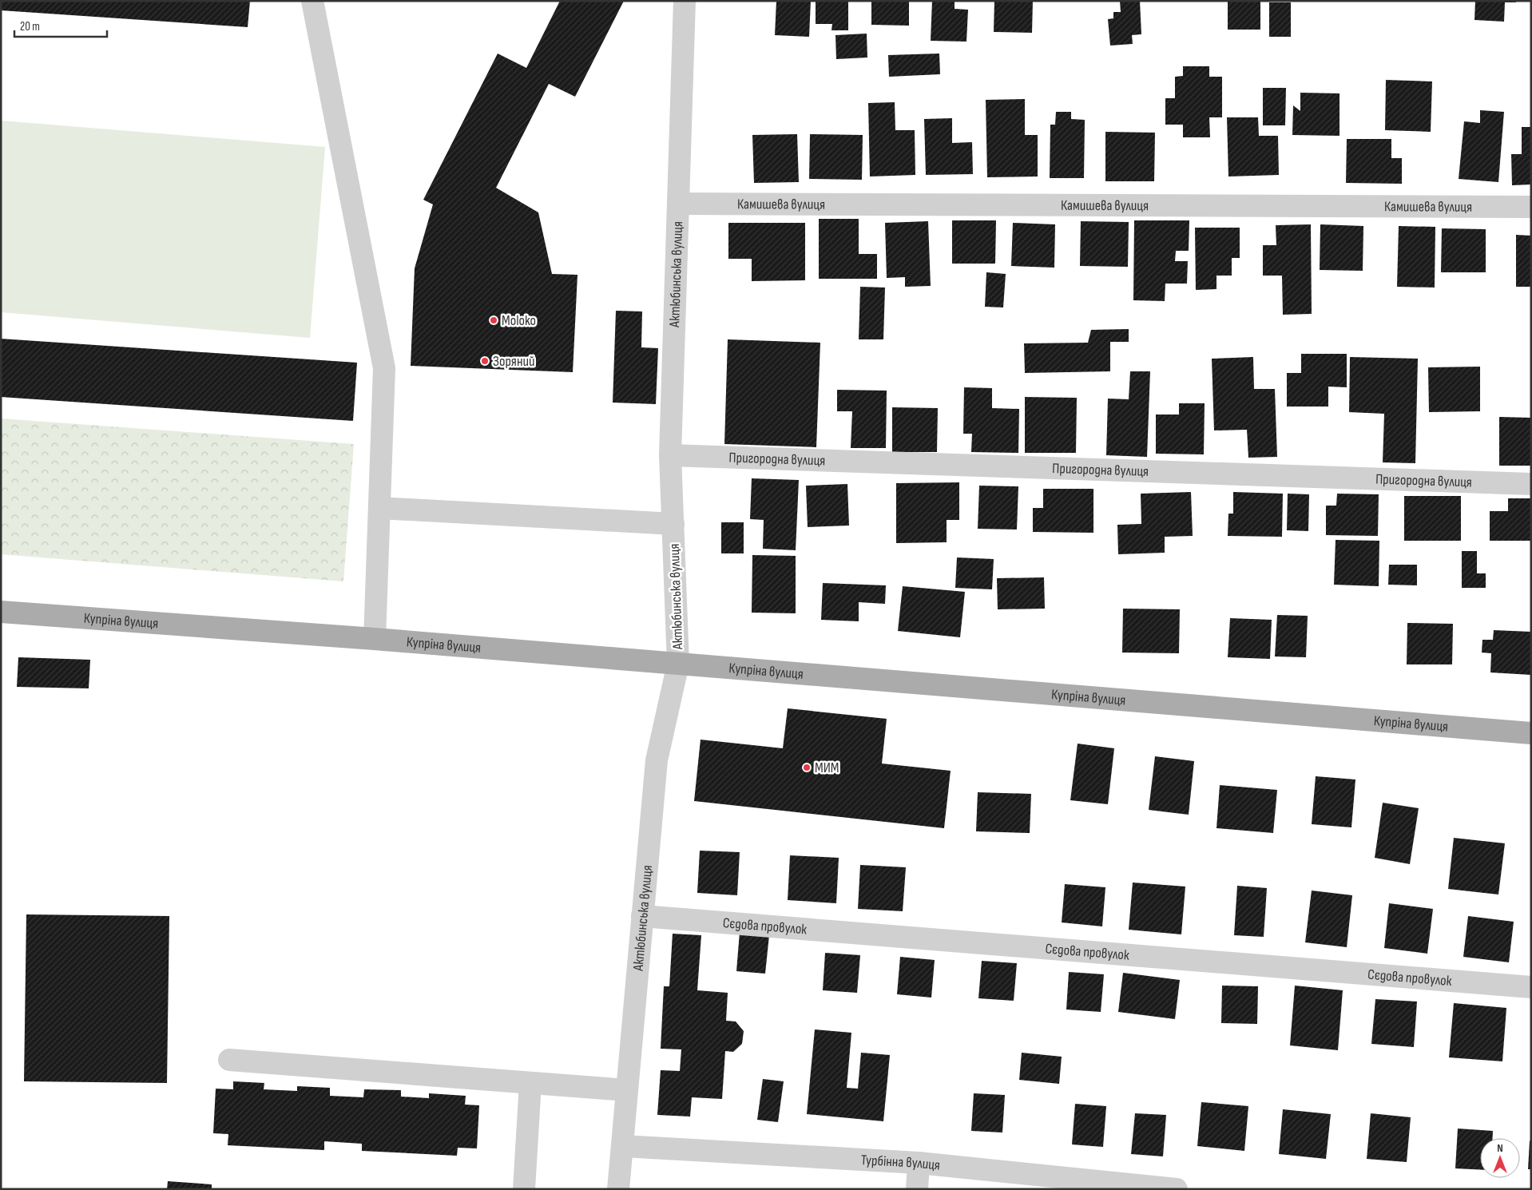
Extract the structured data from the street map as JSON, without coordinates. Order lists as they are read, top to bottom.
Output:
{
  "streets": {
    "main road": ["Купріна вулиця"],
    "street": [
      "Камишева вулиця",
      "Актюбинська вулиця",
      "Пригородна вулиця",
      "Сєдова провулок",
      "Турбінна вулиця"
    ]
  },
  "crossings": [
    ["Камишева вулиця", "Актюбинська вулиця"],
    ["Актюбинська вулиця", "Пригородна вулиця"],
    ["Актюбинська вулиця", "Купріна вулиця"],
    ["Актюбинська вулиця", "Сєдова провулок"],
    ["Актюбинська вулиця", "Турбінна вулиця"]
  ],
  "places": ["Moloko", "Зоряний", "МИМ"],
  "scale_bar": "20 m",
  "north": "top"
}
